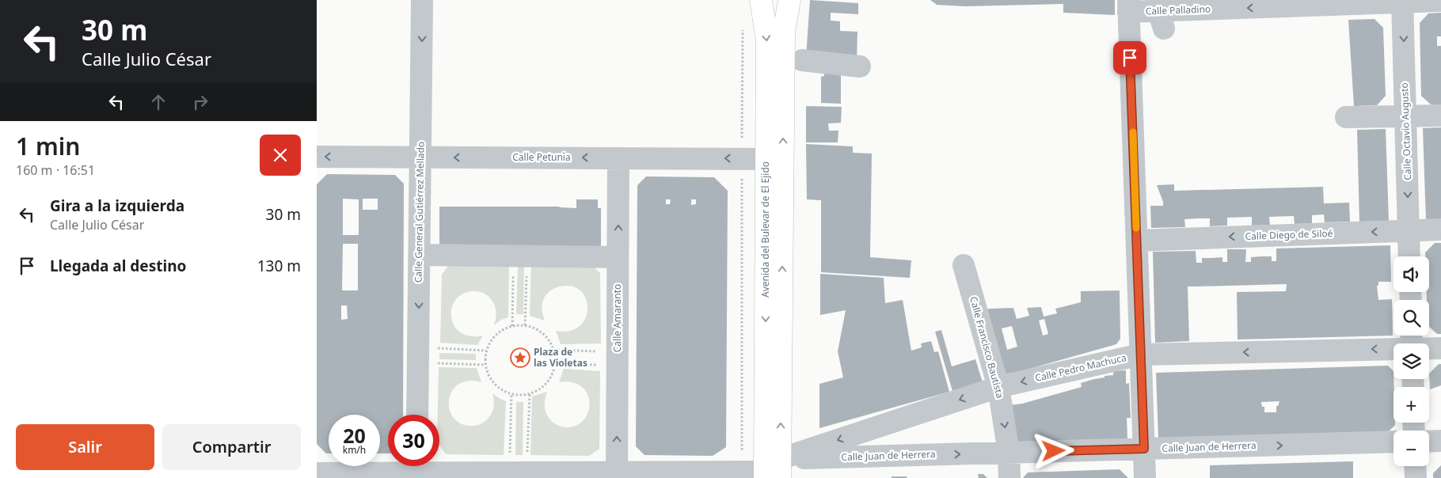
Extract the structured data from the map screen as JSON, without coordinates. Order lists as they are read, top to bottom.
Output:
{
  "streets": {
    "main road": ["Avenida del Bulevar de El Ejido"],
    "street": [
      "Calle Palladino",
      "Calle Octavio Augusto",
      "Calle Petunia",
      "Calle General Gutiérrez Mellado",
      "Calle Diego de Siloé",
      "Calle Amaranto",
      "Calle Francisco Bautista",
      "Calle Pedro Machuca",
      "Calle Juan de Herrera"
    ]
  },
  "crossings": [
    ["Calle Palladino", "Calle Octavio Augusto"],
    ["Calle Octavio Augusto", "Calle Diego de Siloé"],
    ["Calle Petunia", "Calle General Gutiérrez Mellado"],
    ["Calle Petunia", "Avenida del Bulevar de El Ejido"],
    ["Calle Petunia", "Calle Amaranto"],
    ["Avenida del Bulevar de El Ejido", "Calle Pedro Machuca"],
    ["Avenida del Bulevar de El Ejido", "Calle Juan de Herrera"],
    ["Calle Amaranto", "Calle Juan de Herrera"],
    ["Calle Francisco Bautista", "Calle Pedro Machuca"],
    ["Calle Francisco Bautista", "Calle Juan de Herrera"],
    ["Calle Pedro Machuca", "Calle Juan de Herrera"]
  ],
  "one_way": [
    "Calle Palladino",
    "Calle Octavio Augusto",
    "Calle General Gutiérrez Mellado",
    "Calle Diego de Siloé",
    "Calle Amaranto",
    "Calle Pedro Machuca",
    "Calle Juan de Herrera"
  ],
  "places": {
    "place": ["Plaza de las Violetas"]
  },
  "page": {
    "turn": ["30 m", "Calle Julio César"],
    "heading": ["1 min", "160 m · 16:51"],
    "list": [
      {
        "name": "Gira a la izquierda",
        "note": "Calle Julio César",
        "value": "30 m"
      },
      {
        "name": "Llegada al destino",
        "value": "130 m"
      }
    ],
    "map_buttons": ["+", "−"],
    "speed": "20 km/h",
    "limit": "30",
    "buttons": ["Salir", "Compartir"]
  }
}
